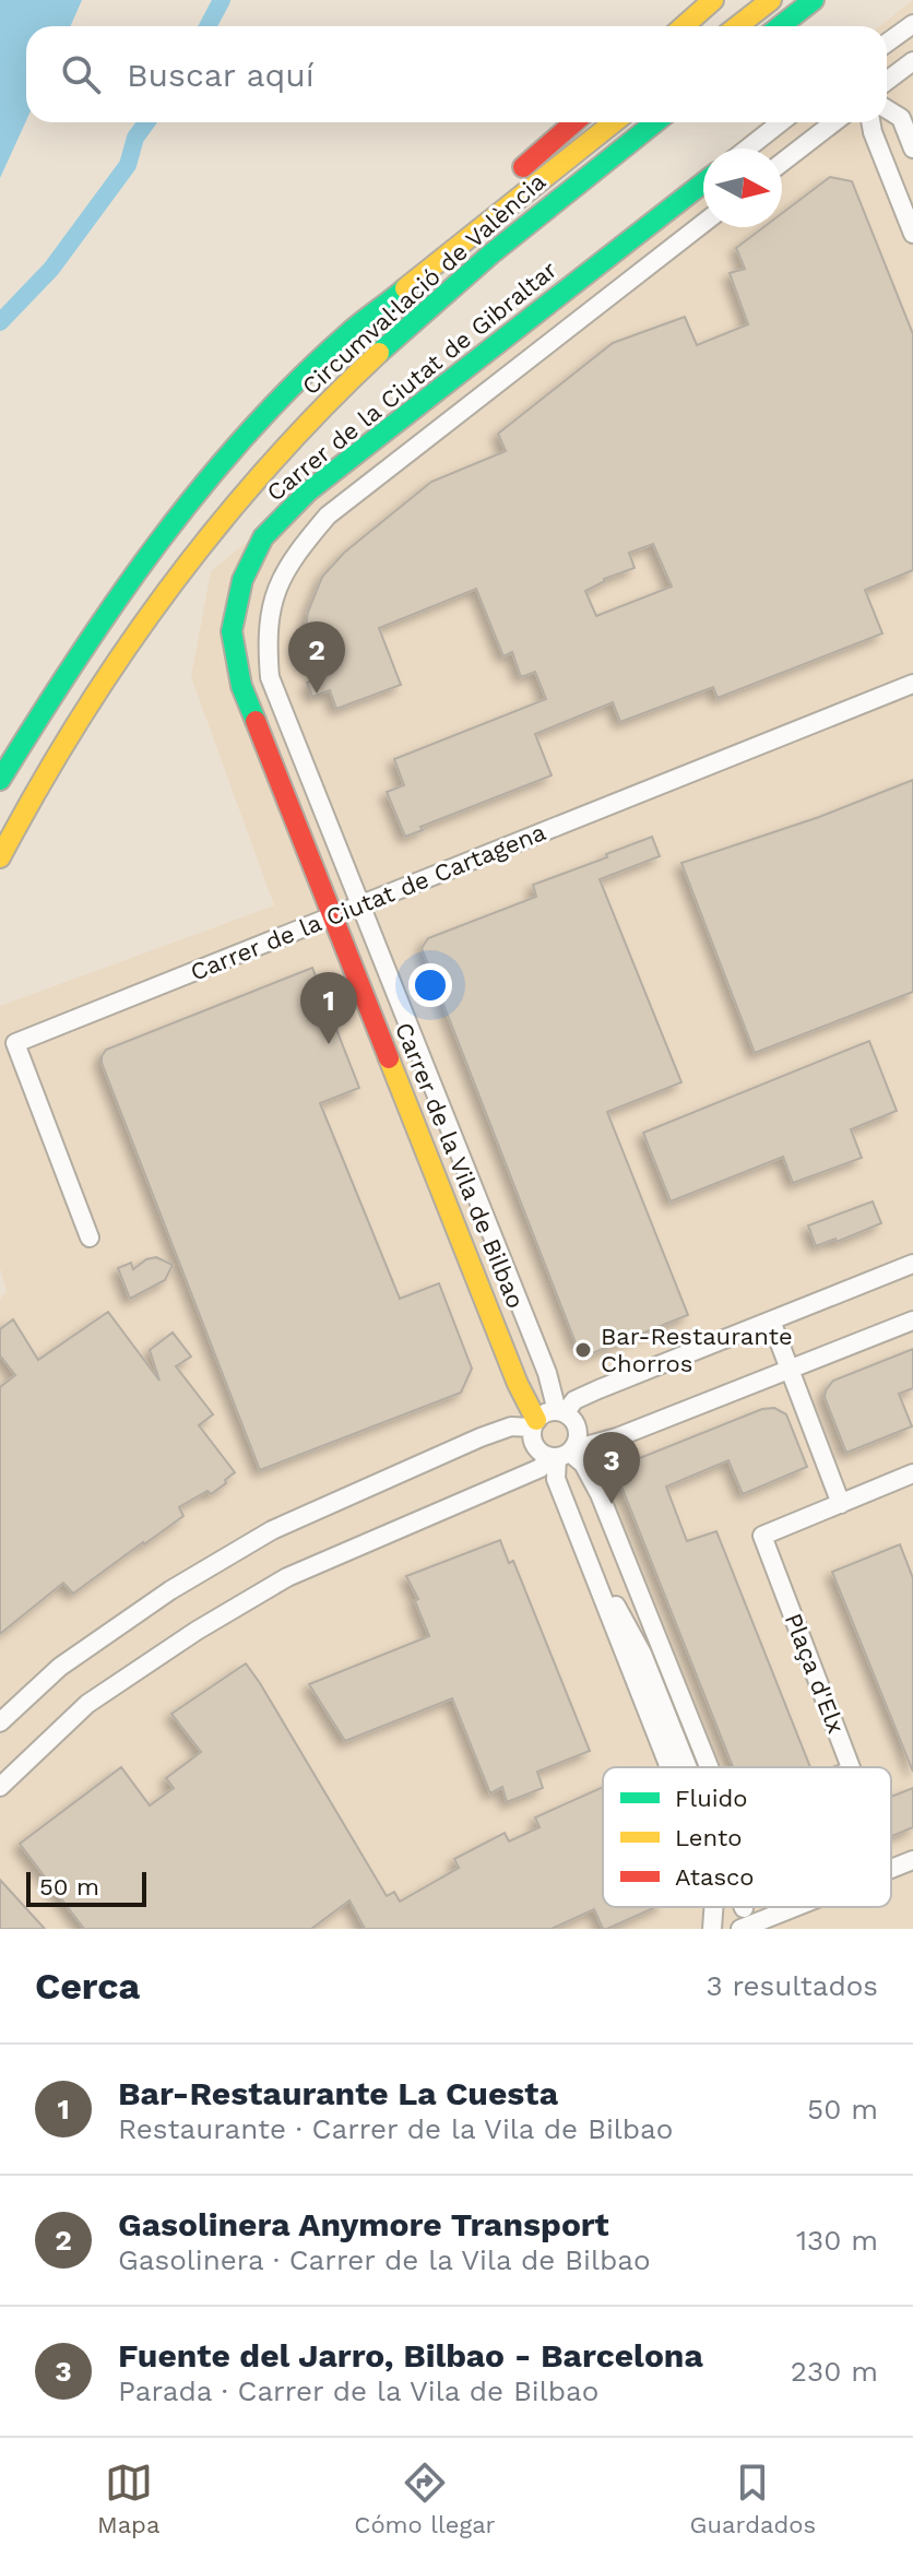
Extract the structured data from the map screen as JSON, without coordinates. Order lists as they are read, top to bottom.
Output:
{
  "streets": {
    "main road": ["Circumval·lació de València", "Carrer de la Ciutat de Gibraltar", "Carrer de la Vila de Bilbao"],
    "street": ["Carrer de la Ciutat de Cartagena", "Plaça d'Elx"]
  },
  "crossings": [
    ["Carrer de la Ciutat de Gibraltar", "Carrer de la Vila de Bilbao"],
    ["Carrer de la Ciutat de Cartagena", "Carrer de la Vila de Bilbao"]
  ],
  "places": ["Bar-Restaurante Chorros"],
  "legend": ["Fluido", "Lento", "Atasco"],
  "scale_bar": "50 m",
  "north": "right",
  "page": {
    "search": "Buscar aquí",
    "pins": ["2", "1", "3"],
    "scale": "50 m",
    "heading": ["Cerca", "3 resultados"],
    "list": [
      {
        "mark": "1",
        "name": "Bar-Restaurante La Cuesta",
        "note": "Restaurante · Carrer de la Vila de Bilbao",
        "value": "50 m"
      },
      {
        "mark": "2",
        "name": "Gasolinera Anymore Transport",
        "note": "Gasolinera · Carrer de la Vila de Bilbao",
        "value": "130 m"
      },
      {
        "mark": "3",
        "name": "Fuente del Jarro, Bilbao - Barcelona",
        "note": "Parada · Carrer de la Vila de Bilbao",
        "value": "230 m"
      }
    ],
    "nav": ["Mapa", "Cómo llegar", "Guardados"]
  }
}
